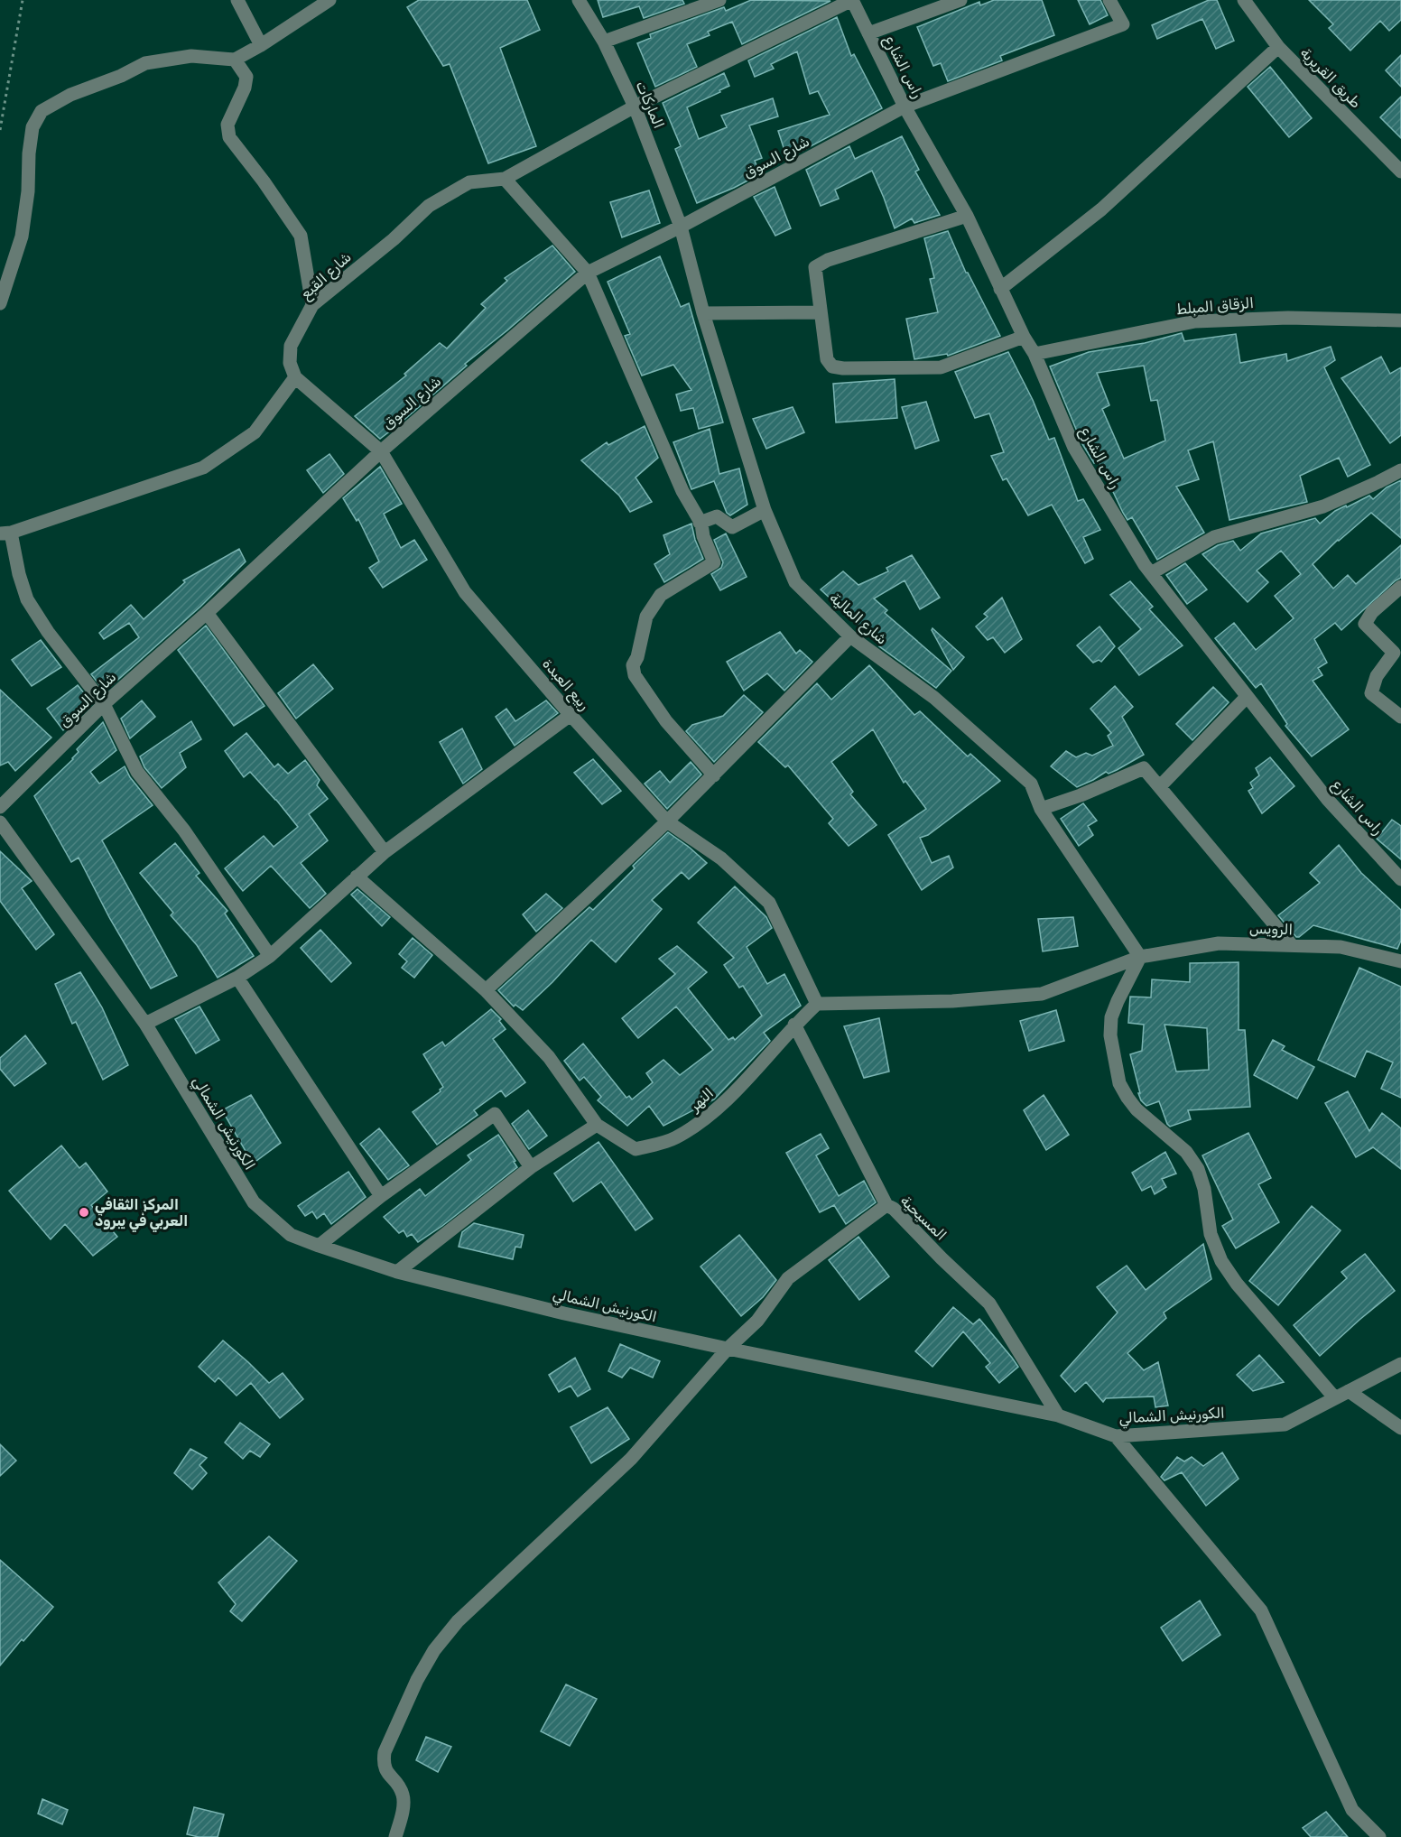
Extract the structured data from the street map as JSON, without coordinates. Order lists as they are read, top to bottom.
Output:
{
  "streets": {
    "street": [
      "راس الشارع",
      "طريق القريرية",
      "الماركات",
      "شارع السوق",
      "شارع القبع",
      "الزقاق المبلط",
      "شارع المالية",
      "ربيع العبدة",
      "الرويس",
      "النهر",
      "الكورنيش الشمالي",
      "المسيحية"
    ]
  },
  "crossings": [
    ["راس الشارع", "شارع السوق"],
    ["راس الشارع", "شارع القبع"],
    ["راس الشارع", "الزقاق المبلط"],
    ["الماركات", "شارع السوق"],
    ["الماركات", "شارع القبع"],
    ["الماركات", "شارع المالية"],
    ["شارع السوق", "شارع المالية"],
    ["شارع السوق", "ربيع العبدة"],
    ["شارع القبع", "ربيع العبدة"],
    ["شارع المالية", "الرويس"],
    ["ربيع العبدة", "النهر"],
    ["النهر", "المسيحية"],
    ["الكورنيش الشمالي", "المسيحية"]
  ],
  "places": ["المركز الثقافي العربي في يبرود"]
}
